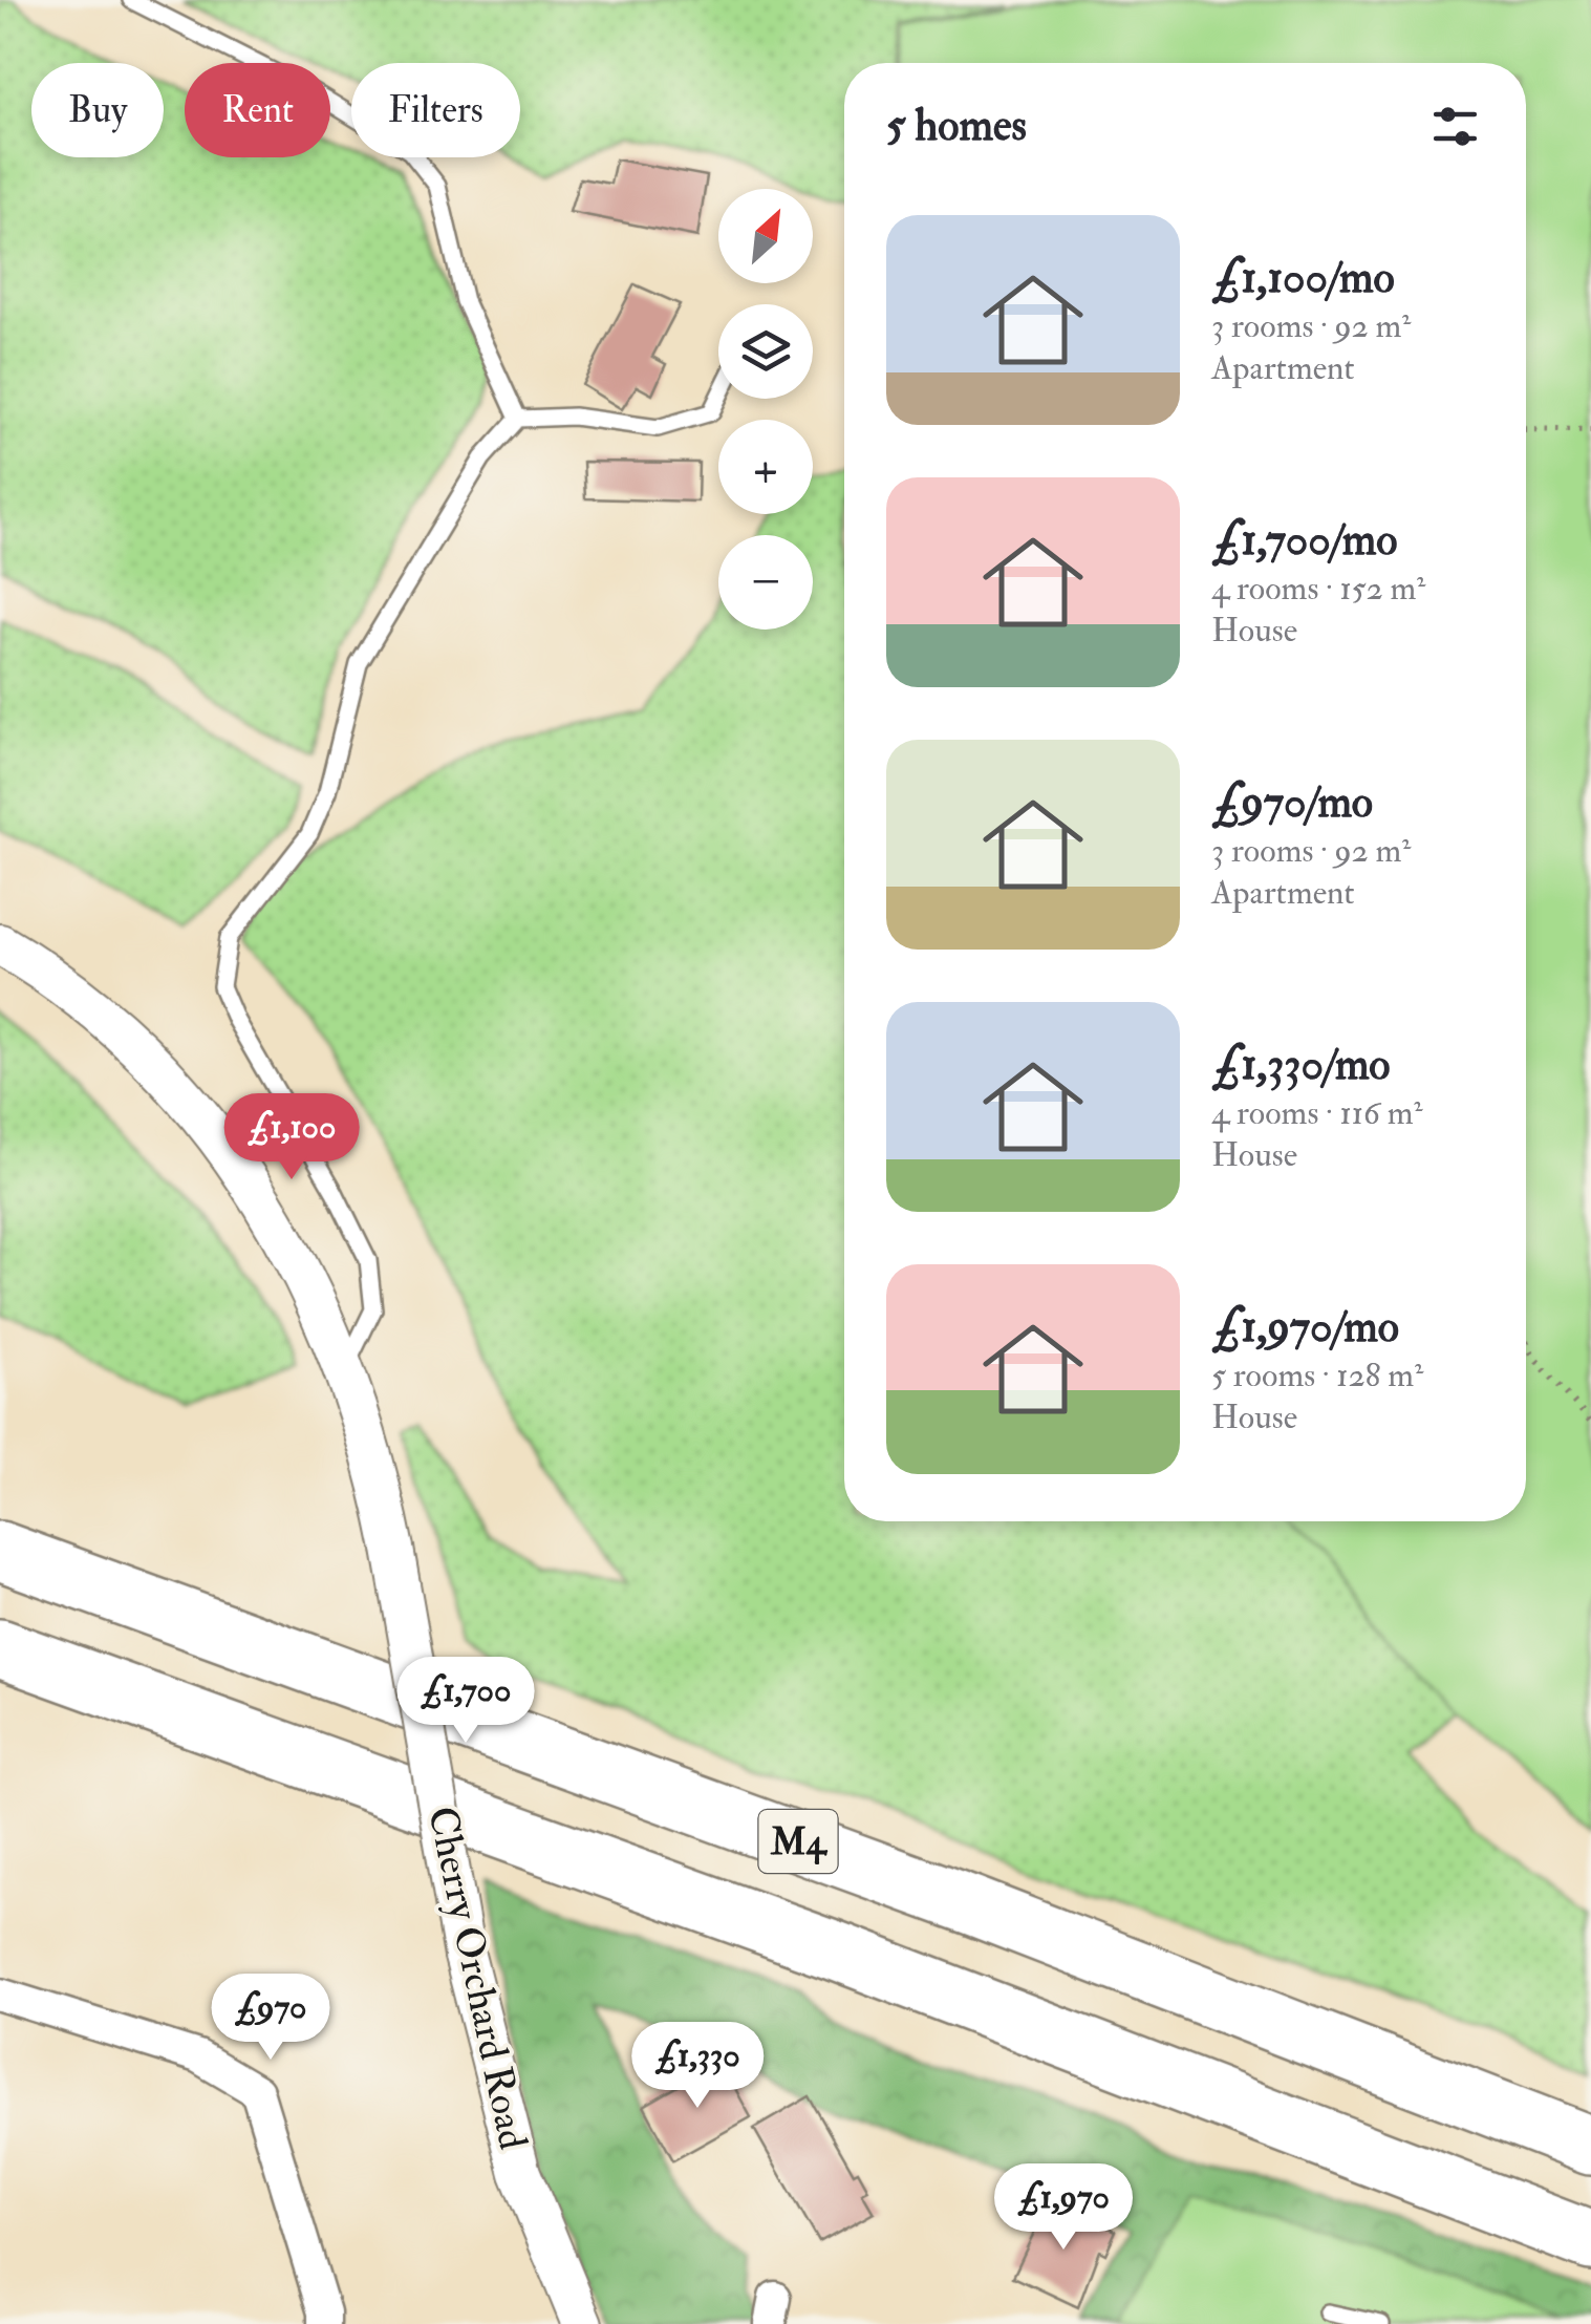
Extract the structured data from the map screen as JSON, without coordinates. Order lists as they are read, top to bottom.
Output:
{
  "streets": {
    "highway": ["M4"],
    "street": ["Cherry Orchard Road"]
  },
  "north": "top right",
  "page": {
    "chip": ["Buy", "Rent", "Filters"],
    "heading": "5 homes",
    "map_buttons": ["+", "−"],
    "list": [
      {
        "name": "£1,100/mo",
        "note": "3 rooms · 92 m² · Apartment"
      },
      {
        "name": "£1,700/mo",
        "note": "4 rooms · 152 m² · House"
      },
      {
        "name": "£970/mo",
        "note": "3 rooms · 92 m² · Apartment"
      },
      {
        "name": "£1,330/mo",
        "note": "4 rooms · 116 m² · House"
      },
      {
        "name": "£1,970/mo",
        "note": "5 rooms · 128 m² · House"
      }
    ],
    "price": [
      "£1,100",
      "£1,700",
      "£970",
      "£1,330",
      "£1,970"
    ]
  }
}
